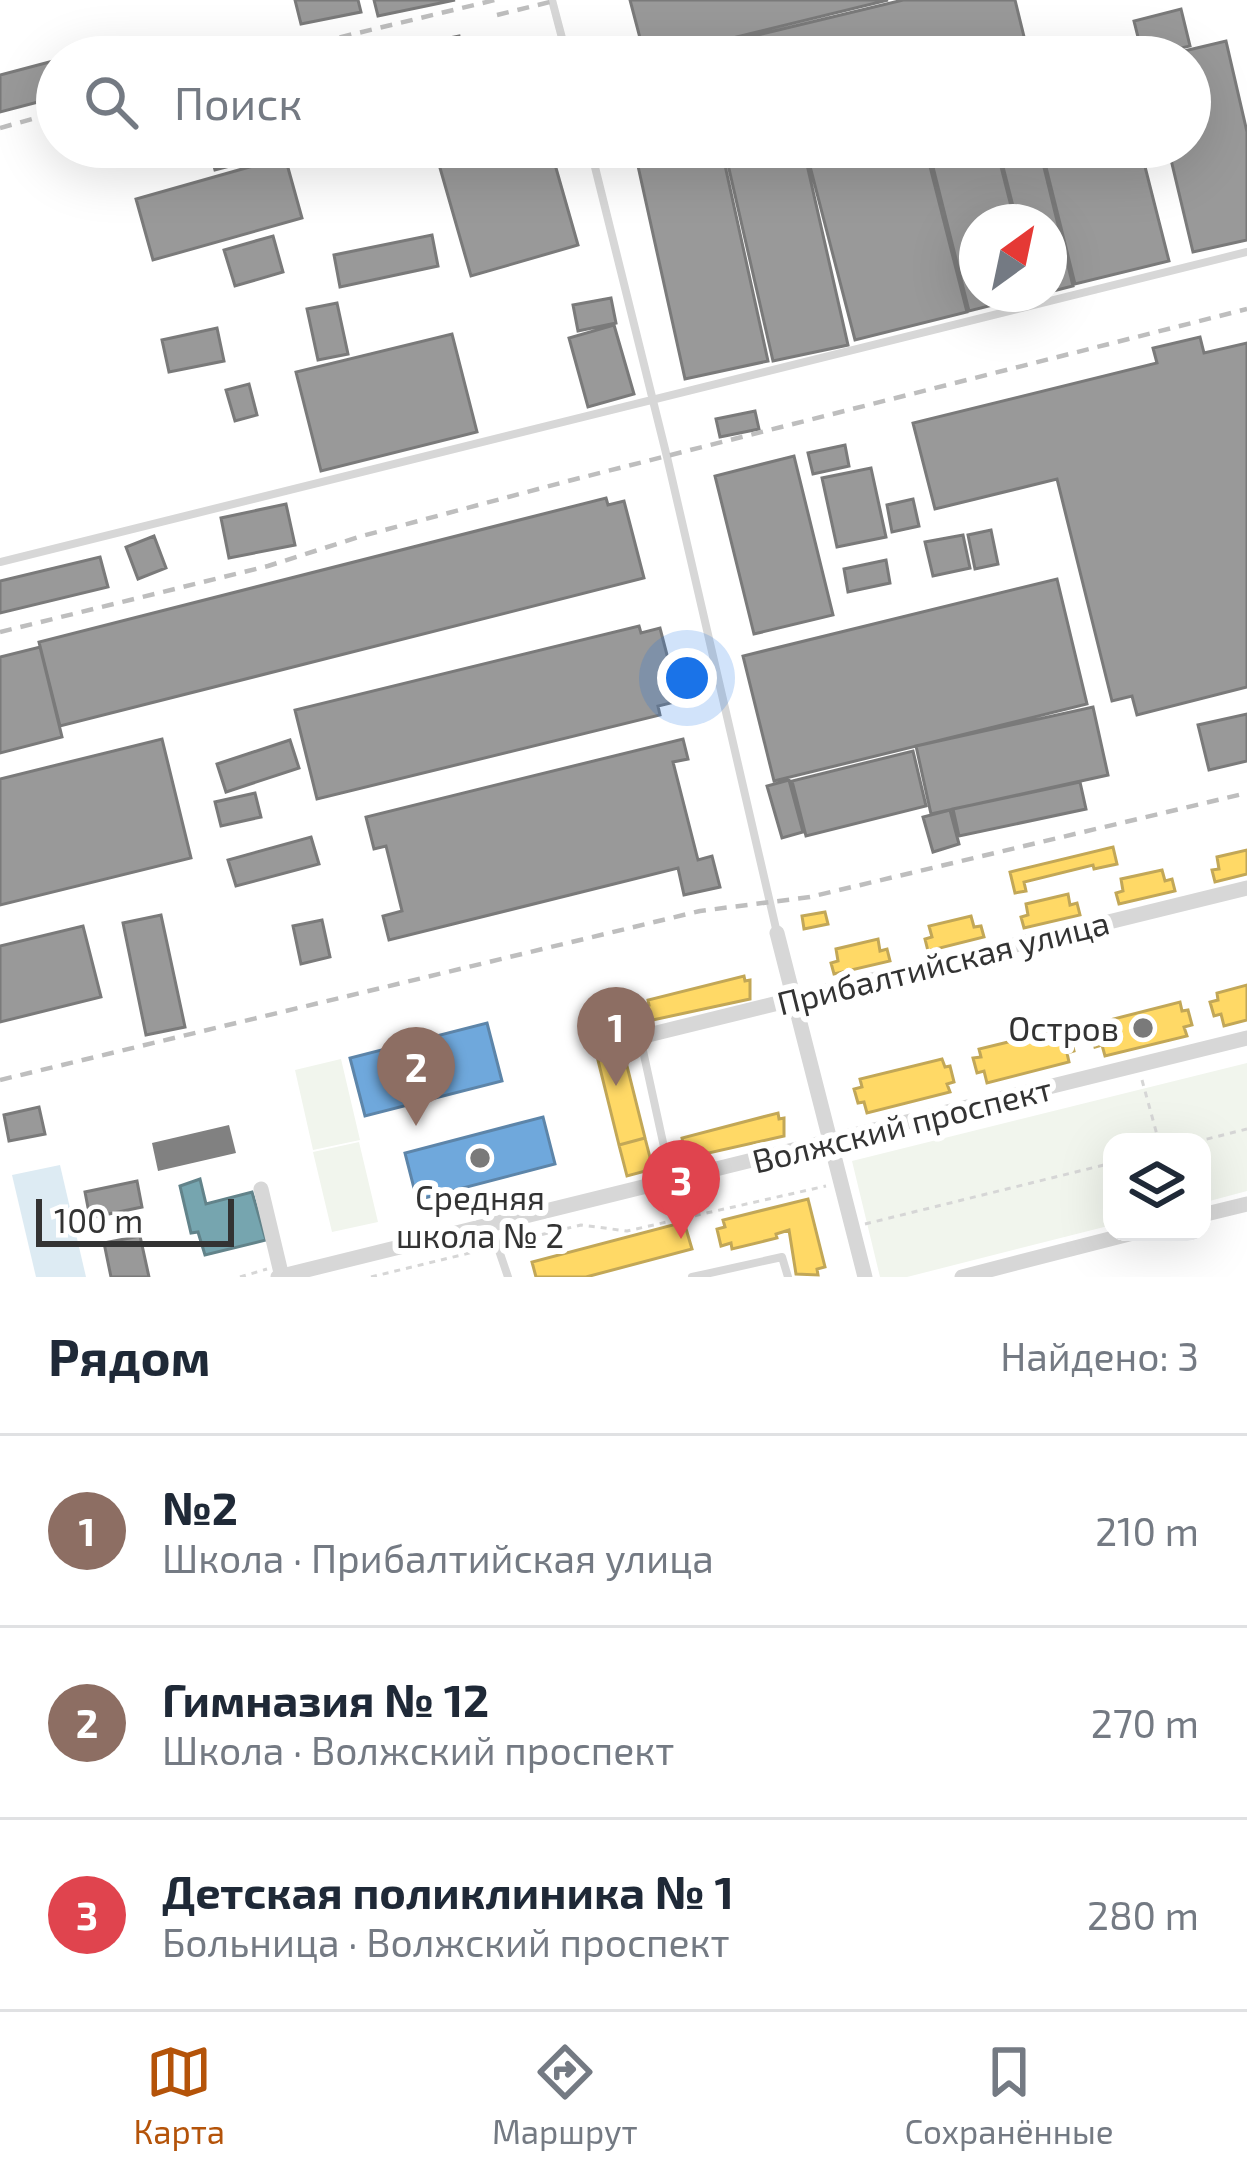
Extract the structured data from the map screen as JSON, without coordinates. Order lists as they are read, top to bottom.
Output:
{
  "streets": {
    "street": ["Прибалтийская улица", "Волжский проспект"]
  },
  "places": ["Остров", "Средняя школа № 2"],
  "scale_bar": "100 m",
  "north": "top right",
  "page": {
    "search": "Поиск",
    "pins": ["1", "2", "3"],
    "scale": "100 m",
    "heading": ["Рядом", "Найдено: 3"],
    "list": [
      {
        "mark": "1",
        "name": "№2",
        "note": "Школа · Прибалтийская улица",
        "value": "210 m"
      },
      {
        "mark": "2",
        "name": "Гимназия № 12",
        "note": "Школа · Волжский проспект",
        "value": "270 m"
      },
      {
        "mark": "3",
        "name": "Детская поликлиника № 1",
        "note": "Больница · Волжский проспект",
        "value": "280 m"
      }
    ],
    "nav": ["Карта", "Маршрут", "Сохранённые"]
  }
}
